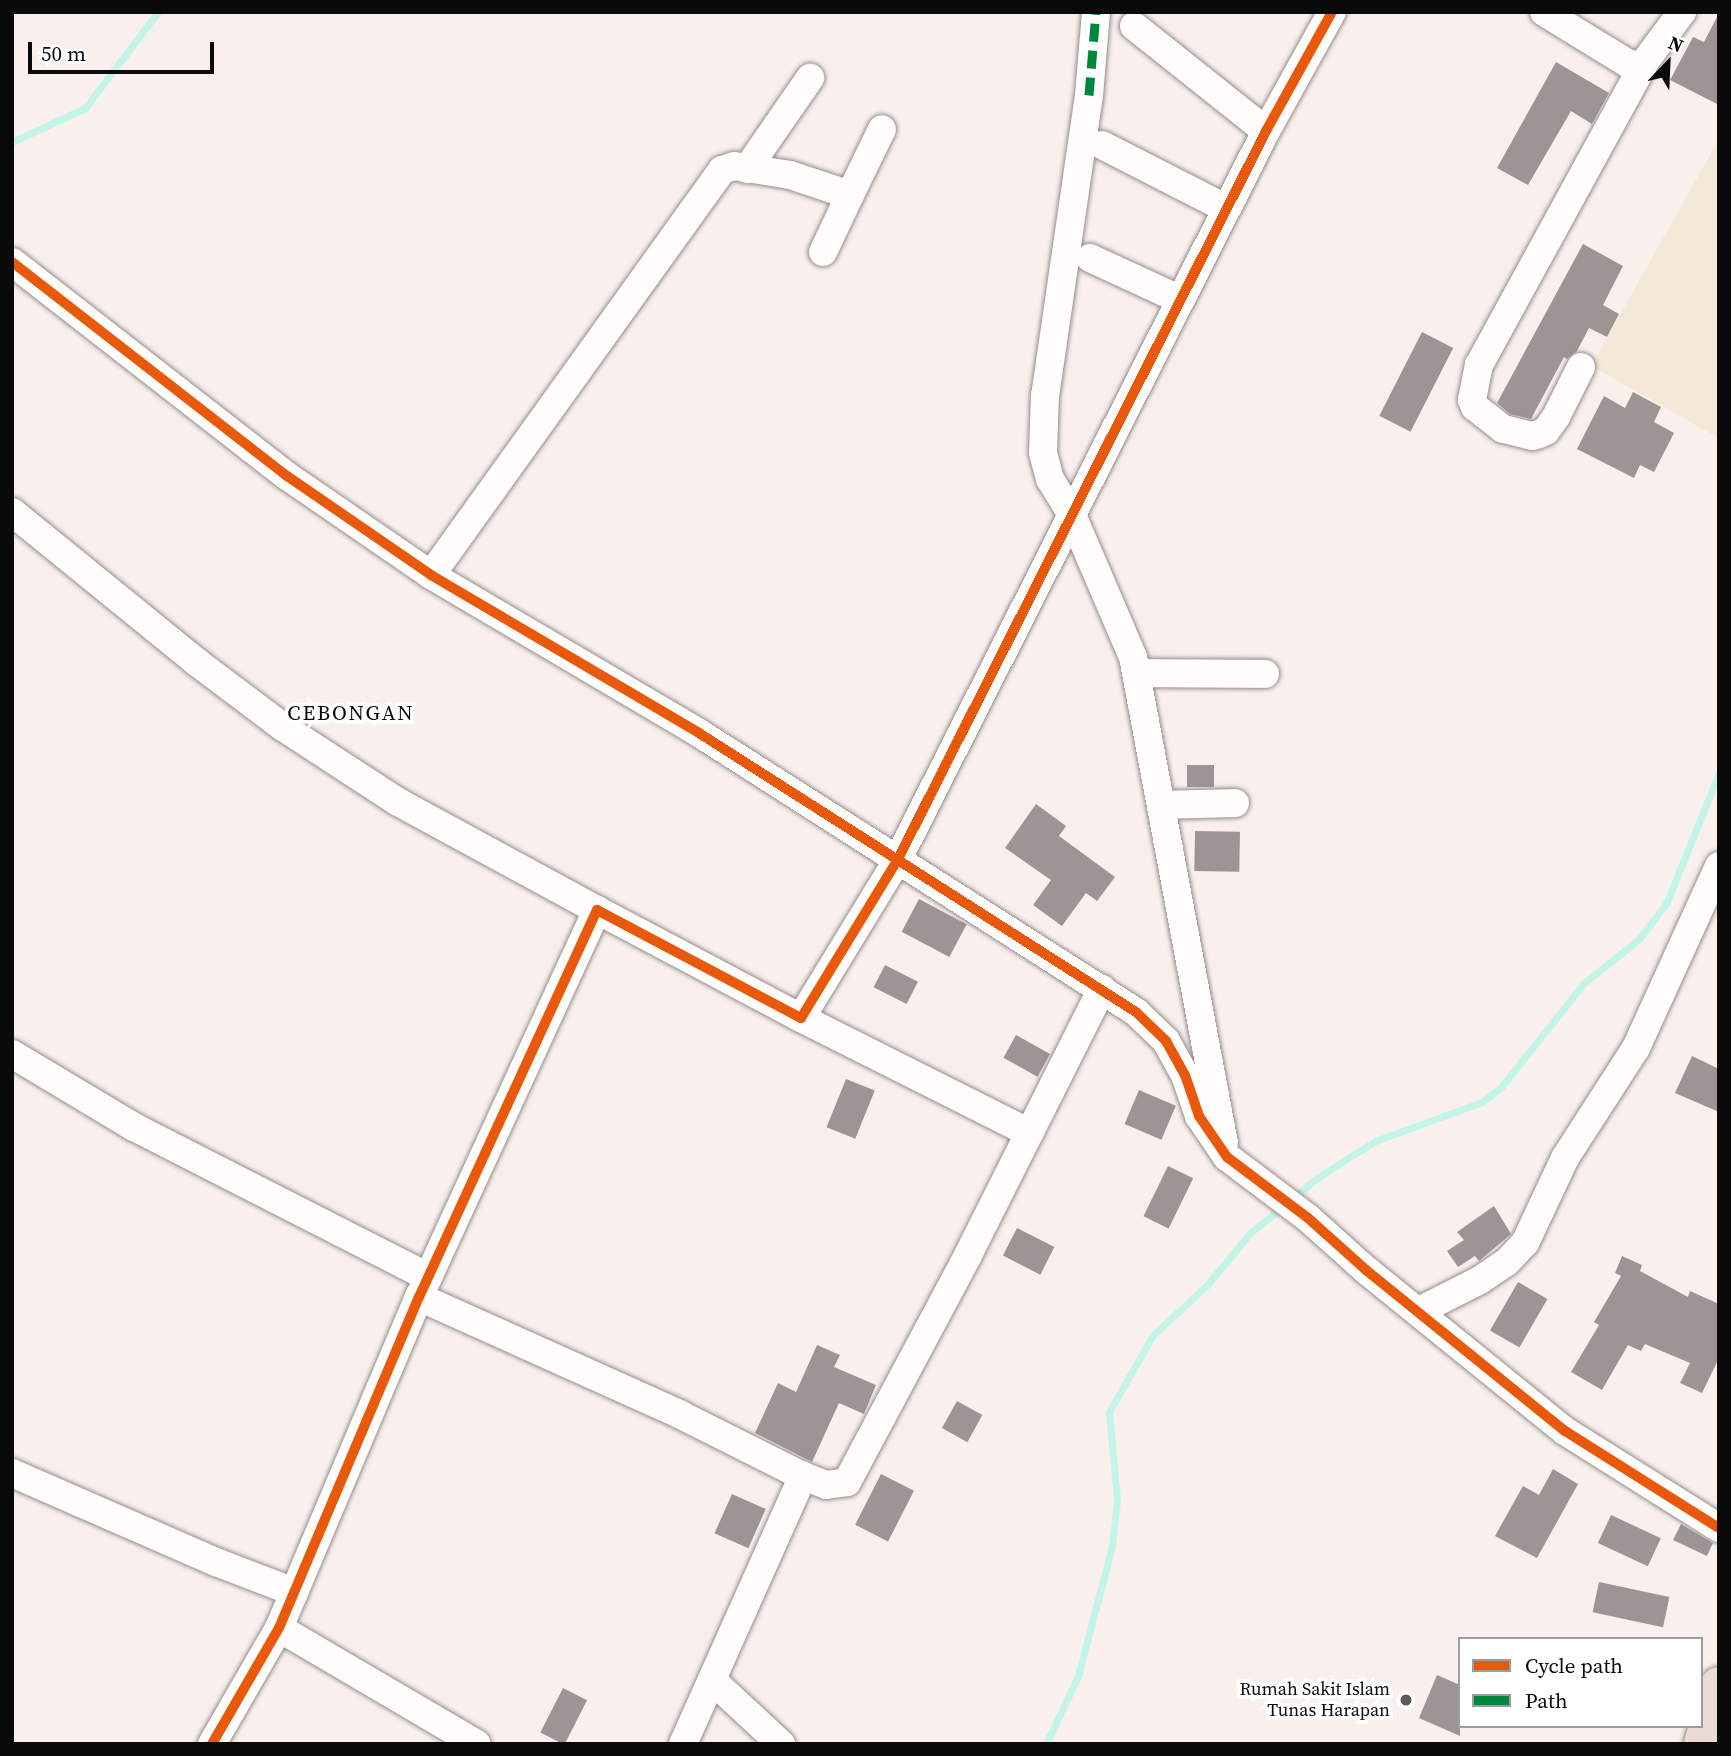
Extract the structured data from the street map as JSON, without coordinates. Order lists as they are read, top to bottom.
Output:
{
  "districts": ["CEBONGAN"],
  "places": ["Rumah Sakit Islam Tunas Harapan"],
  "legend": ["Cycle path", "Path"],
  "scale_bar": "50 m",
  "north": "top right"
}
